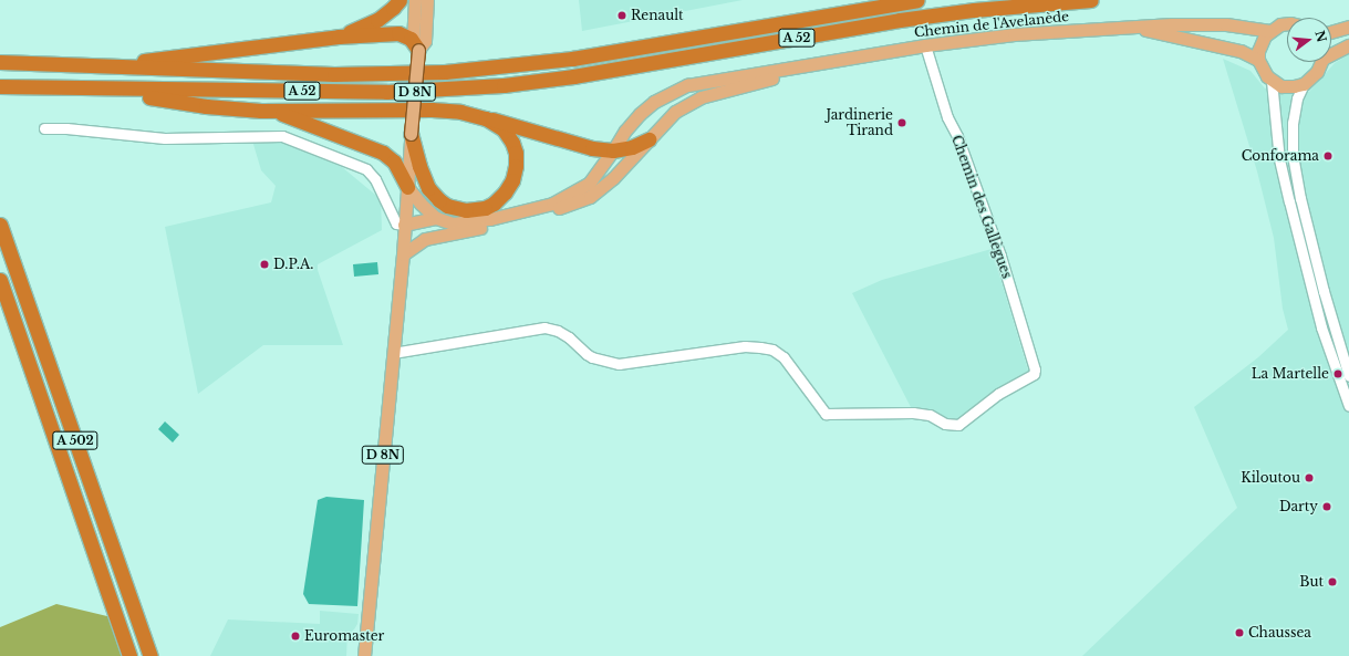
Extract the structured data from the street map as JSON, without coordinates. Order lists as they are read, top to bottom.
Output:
{
  "streets": {
    "highway": ["A 52", "A 502"],
    "main road": ["Chemin de l'Avelanède", "D 8N"],
    "street": ["Chemin des Gallègues"]
  },
  "crossings": [
    ["Chemin de l'Avelanède", "D 8N"],
    ["Chemin de l'Avelanède", "Chemin des Gallègues"],
    ["D 8N", "Chemin des Gallègues"]
  ],
  "places": [
    "Renault",
    "Jardinerie Tirand",
    "Conforama",
    "D.P.A.",
    "La Martelle",
    "Kiloutou",
    "Darty",
    "But",
    "Chaussea",
    "Euromaster"
  ],
  "north": "right"
}
